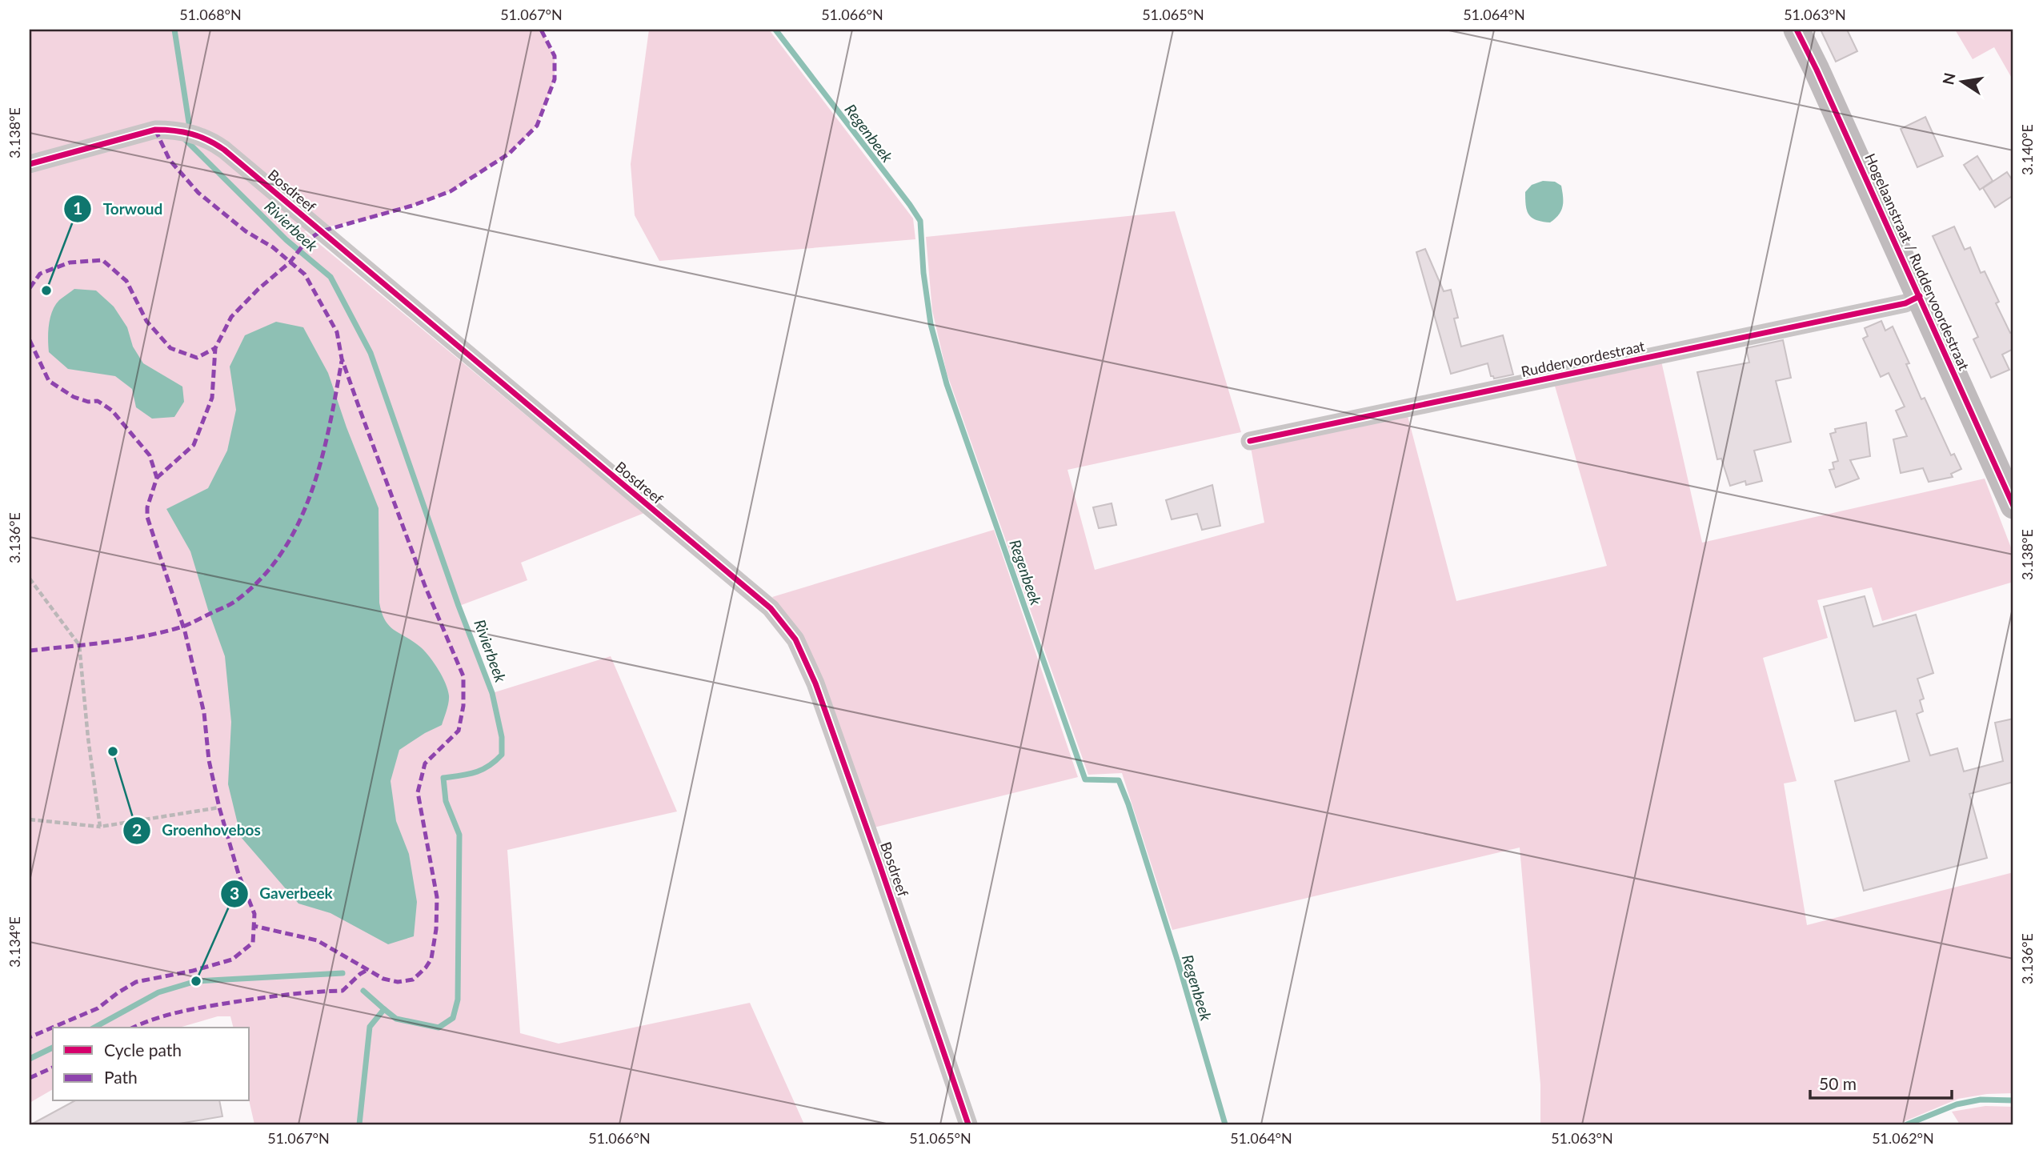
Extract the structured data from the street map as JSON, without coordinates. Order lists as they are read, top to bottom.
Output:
{
  "streets": {
    "street": ["Bosdreef", "Hogelaanstraat / Ruddervoordestraat", "Ruddervoordestraat"]
  },
  "crossings": [
    ["Hogelaanstraat / Ruddervoordestraat", "Ruddervoordestraat"]
  ],
  "water": ["Regenbeek", "Rivierbeek"],
  "places": ["Torwoud", "Groenhovebos", "Gaverbeek"],
  "legend": ["Cycle path", "Path"],
  "scale_bar": "50 m",
  "north": "left",
  "coordinates": [
    "51.068°N",
    "51.067°N",
    "51.066°N",
    "51.065°N",
    "51.064°N",
    "51.063°N",
    "3.138°E",
    "3.140°E",
    "3.136°E",
    "3.134°E",
    "51.062°N"
  ]
}
